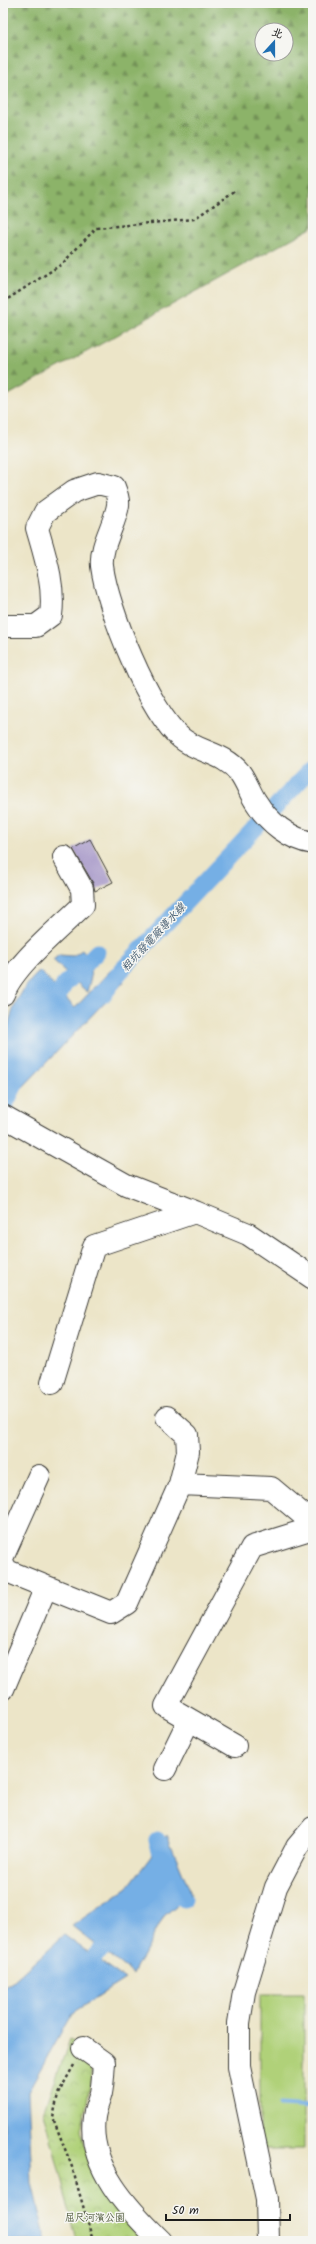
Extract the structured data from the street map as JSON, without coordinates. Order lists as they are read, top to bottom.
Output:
{
  "water": ["粗坑發電廠導水線"],
  "parks": ["屈尺河濱公園"],
  "scale_bar": "50 m",
  "north": "top"
}
